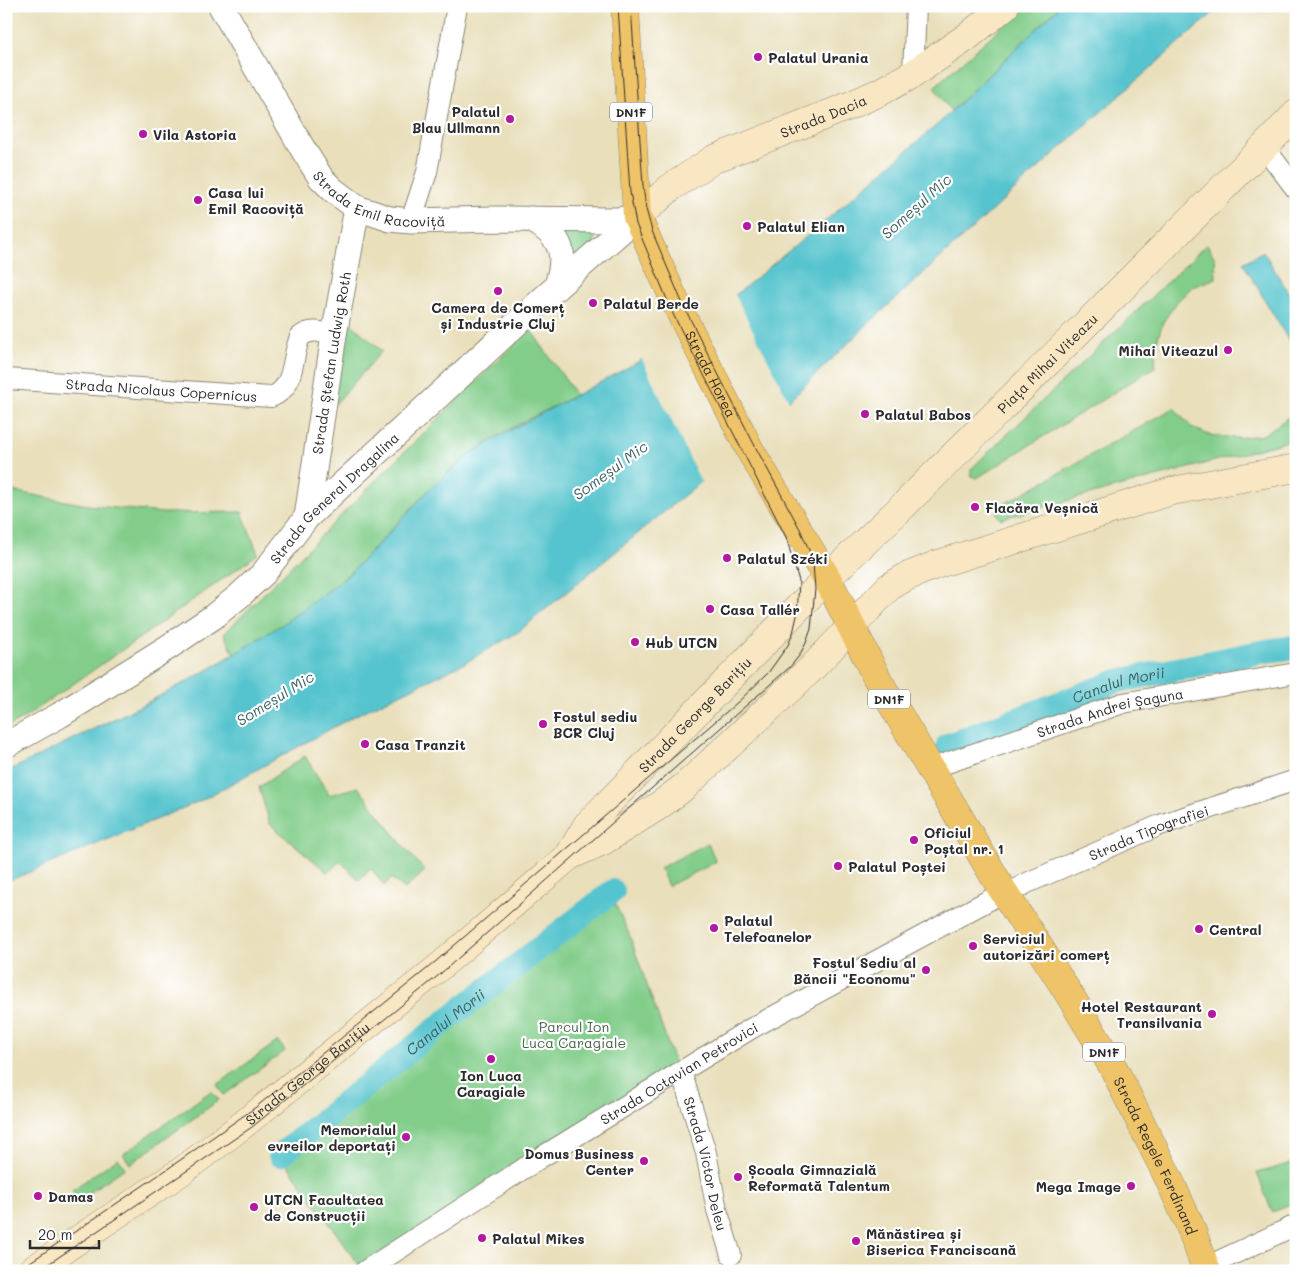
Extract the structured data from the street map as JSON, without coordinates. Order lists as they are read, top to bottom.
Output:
{
  "streets": {
    "main road": [
      "DN1F",
      "Strada Dacia",
      "Piața Mihai Viteazu",
      "Strada Horea",
      "Strada George Barițiu",
      "Strada Regele Ferdinand"
    ],
    "street": [
      "Strada Emil Racoviță",
      "Strada Ștefan Ludwig Roth",
      "Strada Nicolaus Copernicus",
      "Strada General Dragalina",
      "Strada Andrei Șaguna",
      "Strada Tipografiei",
      "Strada Octavian Petrovici",
      "Strada Victor Deleu"
    ]
  },
  "crossings": [
    ["Strada Dacia", "Strada Emil Racoviță"],
    ["Strada Dacia", "Strada Horea"],
    ["Strada Dacia", "Strada General Dragalina"],
    ["Strada Emil Racoviță", "Strada Ștefan Ludwig Roth"],
    ["Strada Emil Racoviță", "Strada Horea"],
    ["Strada Emil Racoviță", "Strada General Dragalina"],
    ["Strada Ștefan Ludwig Roth", "Strada Nicolaus Copernicus"],
    ["Strada Ștefan Ludwig Roth", "Strada General Dragalina"],
    ["Piața Mihai Viteazu", "Strada Horea"],
    ["Piața Mihai Viteazu", "Strada George Barițiu"],
    ["Piața Mihai Viteazu", "Strada Regele Ferdinand"],
    ["Strada Horea", "Strada General Dragalina"],
    ["Strada Horea", "Strada George Barițiu"],
    ["Strada Horea", "Strada Regele Ferdinand"],
    ["Strada Andrei Șaguna", "Strada Regele Ferdinand"],
    ["Strada George Barițiu", "Strada Regele Ferdinand"],
    ["Strada Tipografiei", "Strada Octavian Petrovici"],
    ["Strada Tipografiei", "Strada Regele Ferdinand"],
    ["Strada Octavian Petrovici", "Strada Regele Ferdinand"],
    ["Strada Octavian Petrovici", "Strada Victor Deleu"]
  ],
  "water": ["Someșul Mic", "Canalul Morii"],
  "parks": ["Parcul Ion Luca Caragiale"],
  "places": [
    "Palatul Urania",
    "Palatul Blau Ullmann",
    "Vila Astoria",
    "Casa lui Emil Racoviță",
    "Palatul Elian",
    "Camera de Comerț și Industrie Cluj",
    "Palatul Berde",
    "Mihai Viteazul",
    "Palatul Babos",
    "Flacăra Veșnică",
    "Palatul Széki",
    "Casa Tallér",
    "Hub UTCN",
    "Fostul sediu BCR Cluj",
    "Casa Tranzit",
    "Oficiul Poștal nr. 1",
    "Palatul Poștei",
    "Palatul Telefoanelor",
    "Central",
    "Serviciul autorizări comerț",
    "Fostul Sediu al Băncii \"Economu\"",
    "Hotel Restaurant Transilvania",
    "Ion Luca Caragiale",
    "Memorialul evreilor deportați",
    "Domus Business Center",
    "Școala Gimnazială Reformată Talentum",
    "Mega Image",
    "Damas",
    "UTCN Facultatea de Construcții",
    "Palatul Mikes",
    "Mănăstirea și Biserica Franciscană"
  ],
  "scale_bar": "20 m"
}
